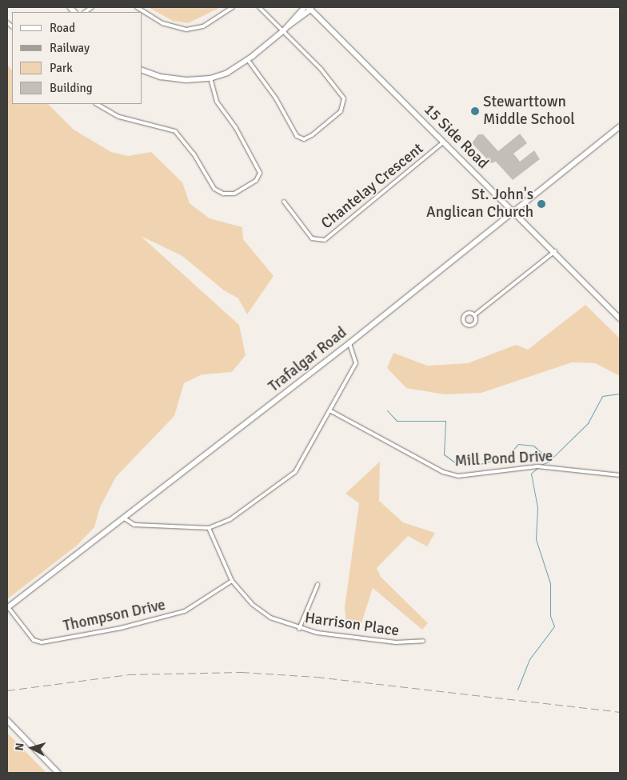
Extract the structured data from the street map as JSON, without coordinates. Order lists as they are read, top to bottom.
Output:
{
  "streets": {
    "main road": ["15 Side Road", "Trafalgar Road"],
    "street": [
      "Chantelay Crescent",
      "Mill Pond Drive",
      "Thompson Drive",
      "Harrison Place"
    ]
  },
  "crossings": [
    ["15 Side Road", "Chantelay Crescent"],
    ["15 Side Road", "Trafalgar Road"],
    ["Trafalgar Road", "Thompson Drive"],
    ["Thompson Drive", "Harrison Place"]
  ],
  "places": ["Stewarttown Middle School", "St. John's Anglican Church"],
  "legend": [
    "Road",
    "Railway",
    "Park",
    "Building"
  ],
  "north": "left"
}
